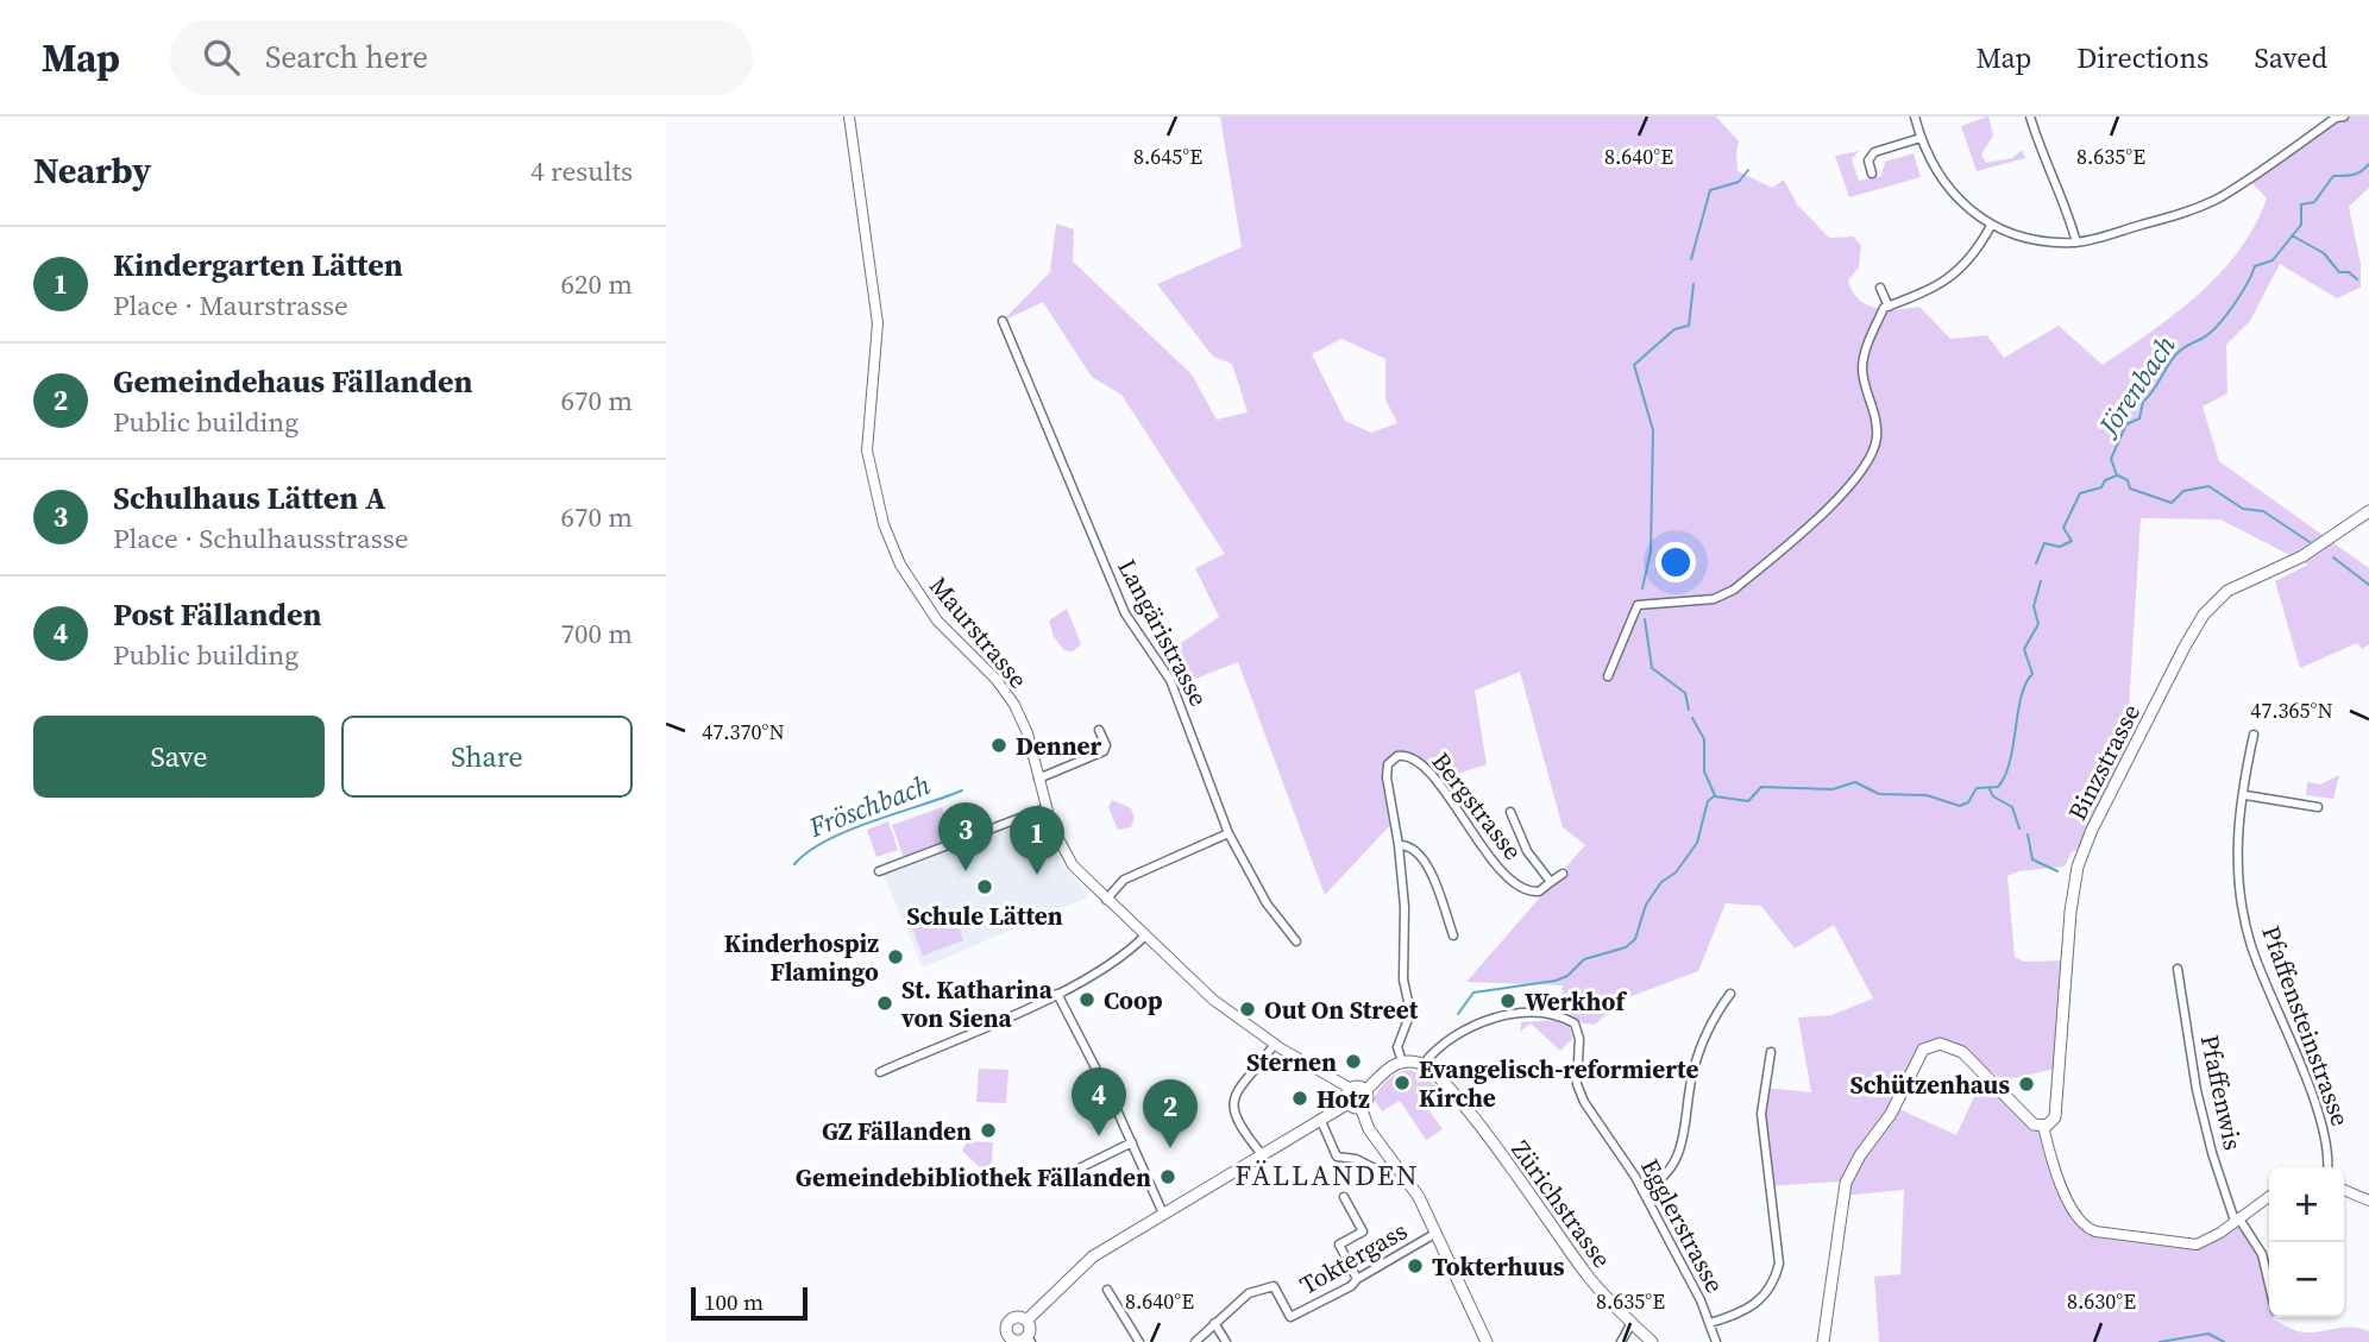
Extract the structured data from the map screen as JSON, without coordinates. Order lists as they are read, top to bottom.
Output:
{
  "streets": {
    "main road": ["Binzstrasse", "Zürichstrasse"],
    "street": [
      "Maurstrasse",
      "Langäristrasse",
      "Bergstrasse",
      "Pfaffensteinstrasse",
      "Pfaffenwis",
      "Egglerstrasse",
      "Toktergass"
    ]
  },
  "crossings": [
    ["Zürichstrasse", "Egglerstrasse"]
  ],
  "districts": ["FÄLLANDEN"],
  "water": ["Jörenbach", "Fröschbach"],
  "places": [
    "Denner",
    "Schule Lätten",
    "Kinderhospiz Flamingo",
    "Coop",
    "Werkhof",
    "St. Katharina von Siena",
    "Out On Street",
    "Sternen",
    "Evangelisch-reformierte Kirche",
    "Schützenhaus",
    "Hotz",
    "GZ Fällanden",
    "Gemeindebibliothek Fällanden",
    "Tokterhuus"
  ],
  "scale_bar": "100 m",
  "page": {
    "header": "Map",
    "search": "Search here",
    "nav": ["Map", "Directions", "Saved"],
    "heading": ["Nearby", "4 results"],
    "list": [
      {
        "mark": "1",
        "name": "Kindergarten Lätten",
        "note": "Place · Maurstrasse",
        "value": "620 m"
      },
      {
        "mark": "2",
        "name": "Gemeindehaus Fällanden",
        "note": "Public building",
        "value": "670 m"
      },
      {
        "mark": "3",
        "name": "Schulhaus Lätten A",
        "note": "Place · Schulhausstrasse",
        "value": "670 m"
      },
      {
        "mark": "4",
        "name": "Post Fällanden",
        "note": "Public building",
        "value": "700 m"
      }
    ],
    "buttons": ["Save", "Share"],
    "pins": [
      "3",
      "1",
      "4",
      "2"
    ],
    "map_buttons": ["+", "−"],
    "scale": "100 m"
  },
  "coordinates": [
    "8.645°E",
    "8.640°E",
    "8.635°E",
    "47.365°N",
    "47.370°N",
    "8.630°E"
  ]
}
